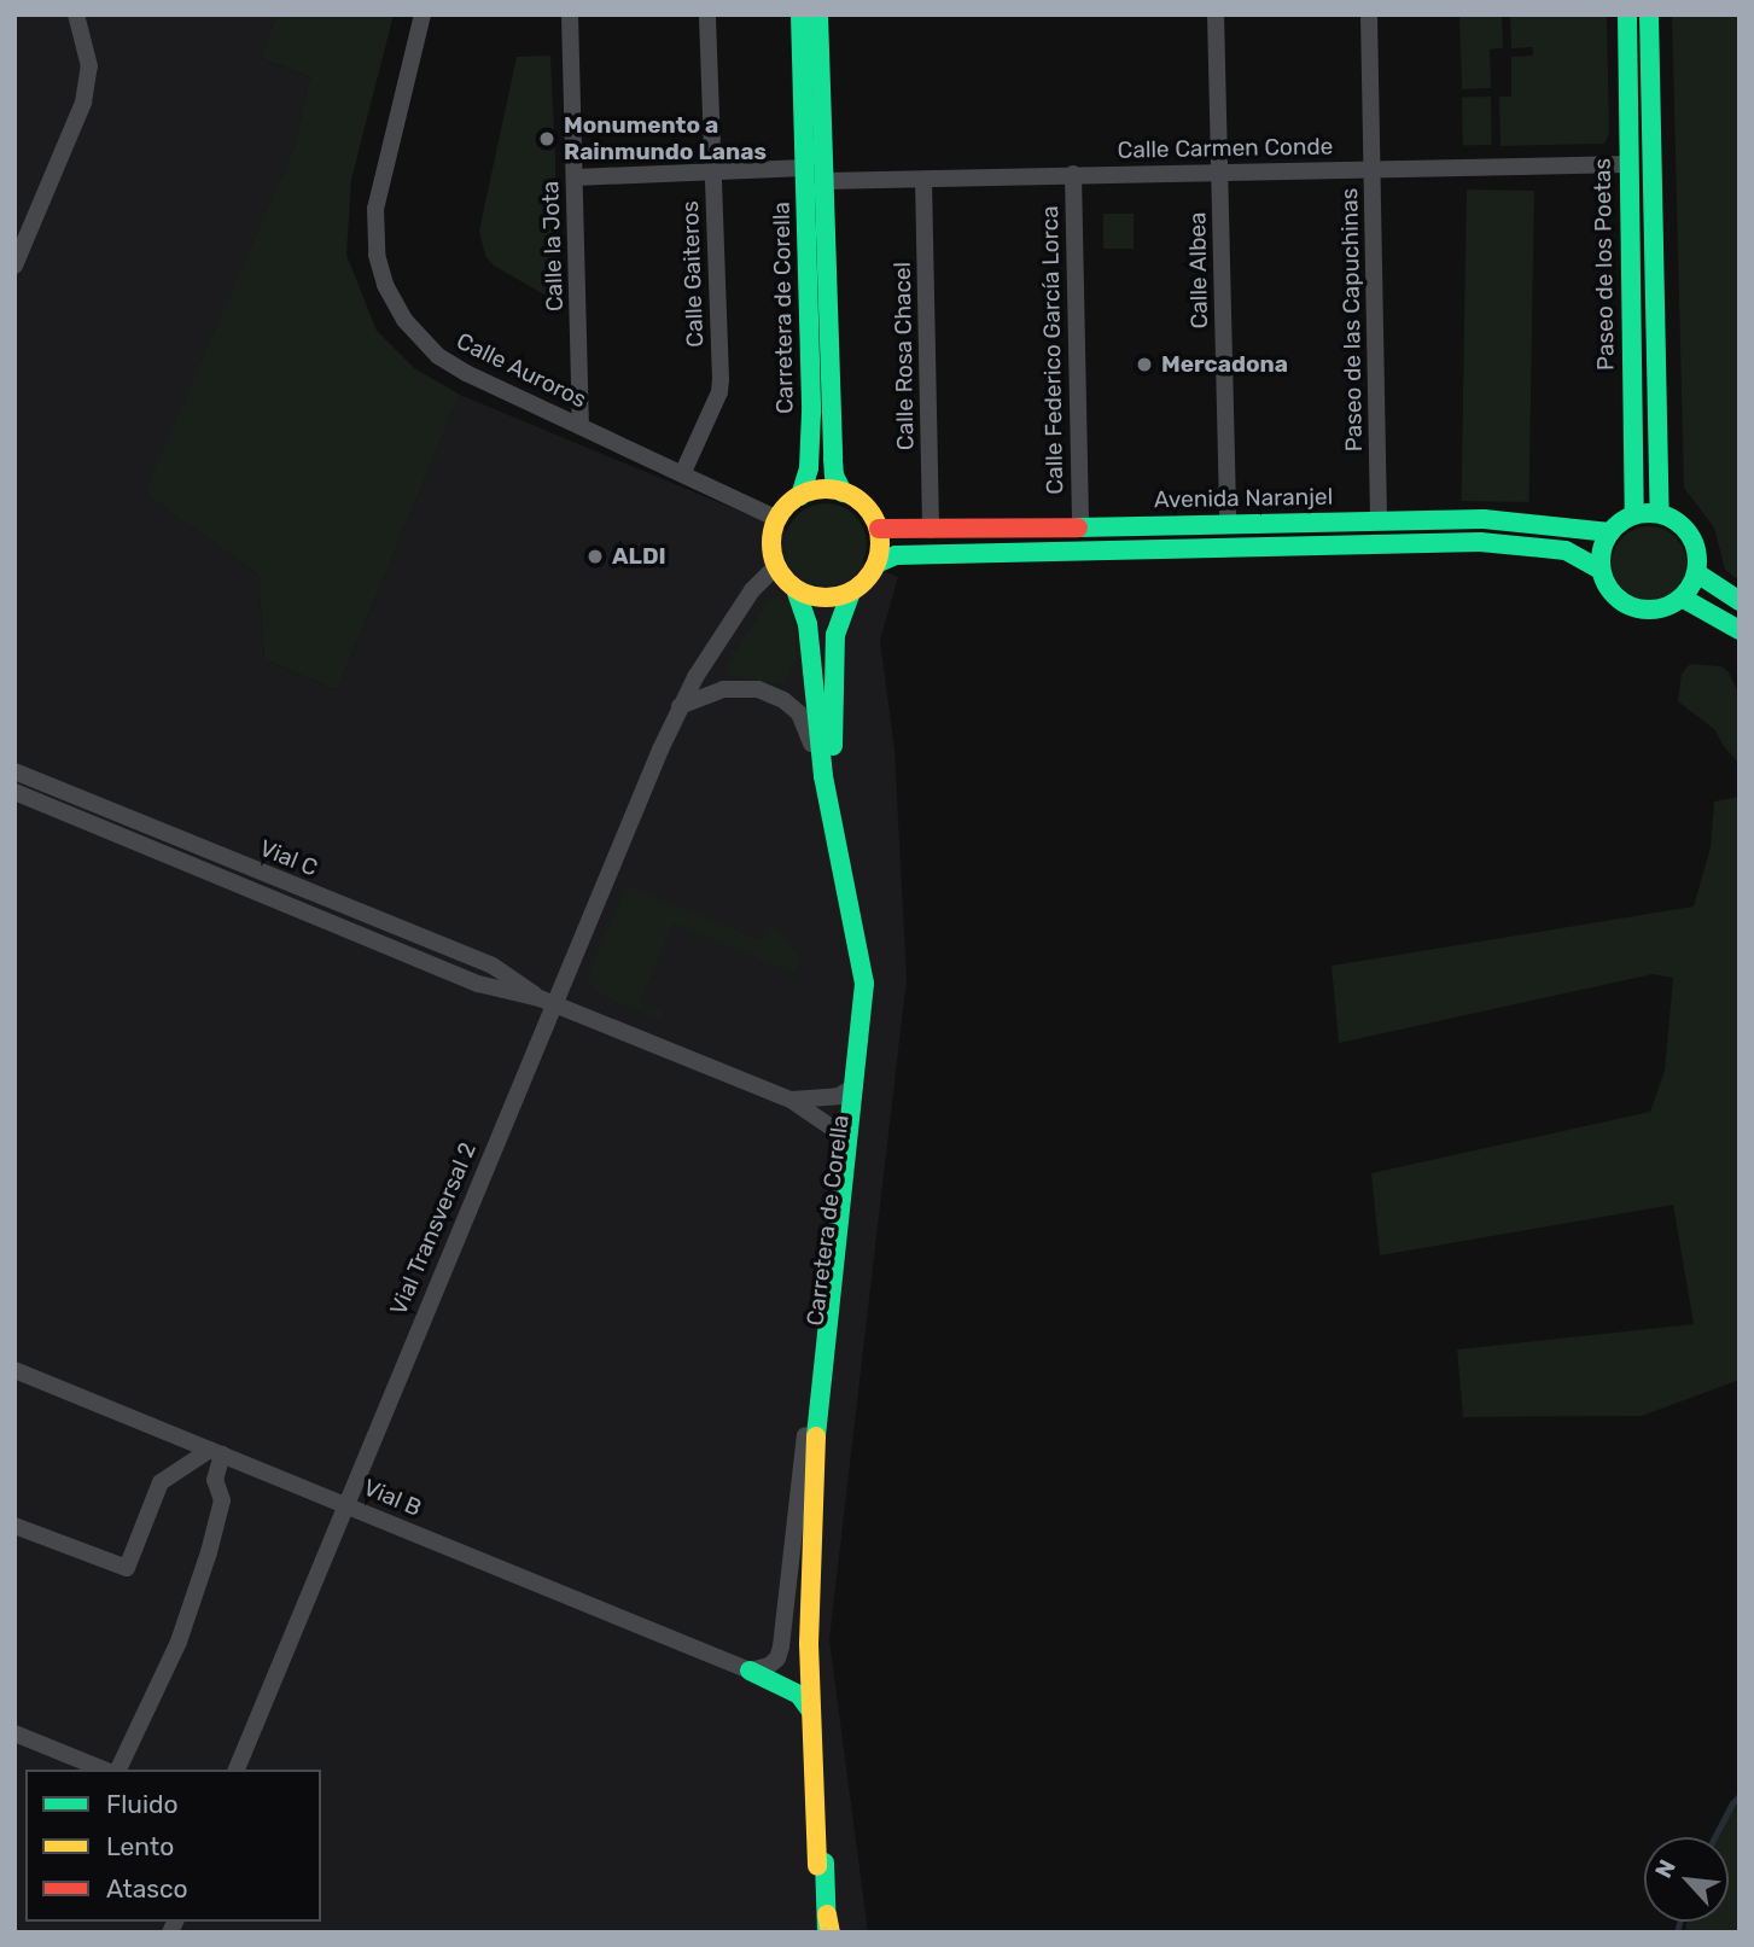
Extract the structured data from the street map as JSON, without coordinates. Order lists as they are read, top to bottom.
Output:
{
  "streets": {
    "main road": ["Paseo de los Poetas", "Carretera de Corella", "Avenida Naranjel"],
    "street": [
      "Calle Carmen Conde",
      "Calle la Jota",
      "Calle Albea",
      "Calle Gaiteros",
      "Paseo de las Capuchinas",
      "Calle Federico García Lorca",
      "Calle Rosa Chacel",
      "Calle Auroros",
      "Vial C",
      "Vial Transversal 2",
      "Vial B"
    ]
  },
  "crossings": [
    ["Calle Carmen Conde", "Paseo de los Poetas"],
    ["Calle Carmen Conde", "Calle Albea"],
    ["Calle Carmen Conde", "Carretera de Corella"],
    ["Calle Carmen Conde", "Paseo de las Capuchinas"],
    ["Calle Carmen Conde", "Calle Federico García Lorca"],
    ["Calle Carmen Conde", "Calle Rosa Chacel"],
    ["Calle la Jota", "Calle Auroros"],
    ["Paseo de los Poetas", "Avenida Naranjel"],
    ["Calle Albea", "Avenida Naranjel"],
    ["Calle Gaiteros", "Calle Auroros"],
    ["Carretera de Corella", "Calle Auroros"],
    ["Carretera de Corella", "Avenida Naranjel"],
    ["Carretera de Corella", "Vial C"],
    ["Carretera de Corella", "Vial Transversal 2"],
    ["Carretera de Corella", "Vial B"],
    ["Paseo de las Capuchinas", "Avenida Naranjel"],
    ["Calle Federico García Lorca", "Avenida Naranjel"],
    ["Calle Rosa Chacel", "Avenida Naranjel"],
    ["Calle Auroros", "Avenida Naranjel"],
    ["Calle Auroros", "Vial Transversal 2"],
    ["Avenida Naranjel", "Vial Transversal 2"],
    ["Vial C", "Vial Transversal 2"],
    ["Vial Transversal 2", "Vial B"]
  ],
  "places": ["Monumento a Rainmundo Lanas", "Mercadona", "ALDI"],
  "legend": ["Fluido", "Lento", "Atasco"],
  "north": "top left"
}
